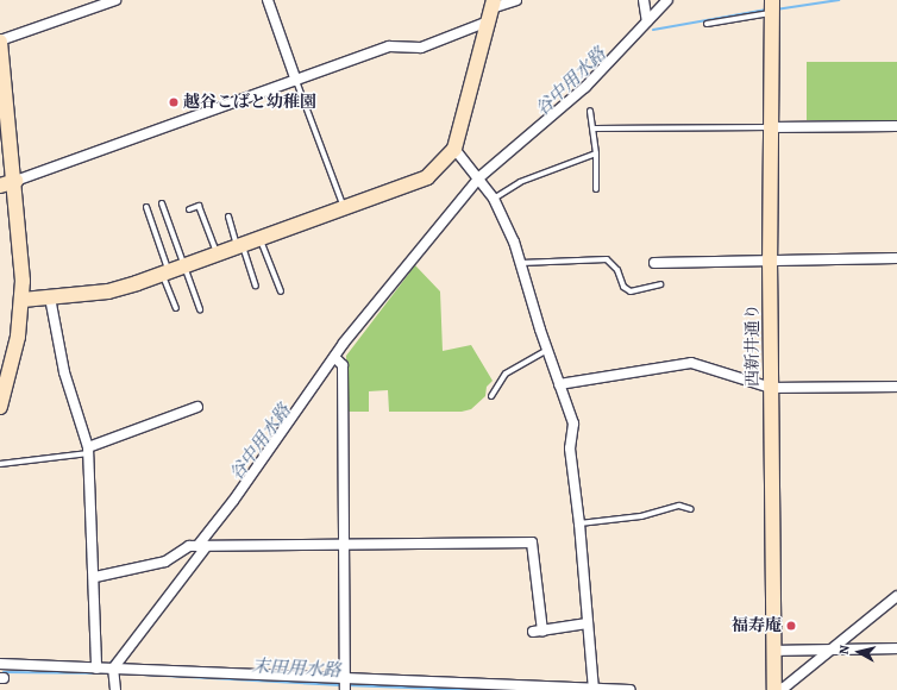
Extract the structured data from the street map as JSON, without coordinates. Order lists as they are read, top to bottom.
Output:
{
  "streets": {
    "street": ["西新井通り"]
  },
  "water": ["谷中用水路", "末田用水路"],
  "places": ["越谷こばと幼稚園", "福寿庵"],
  "north": "left"
}
